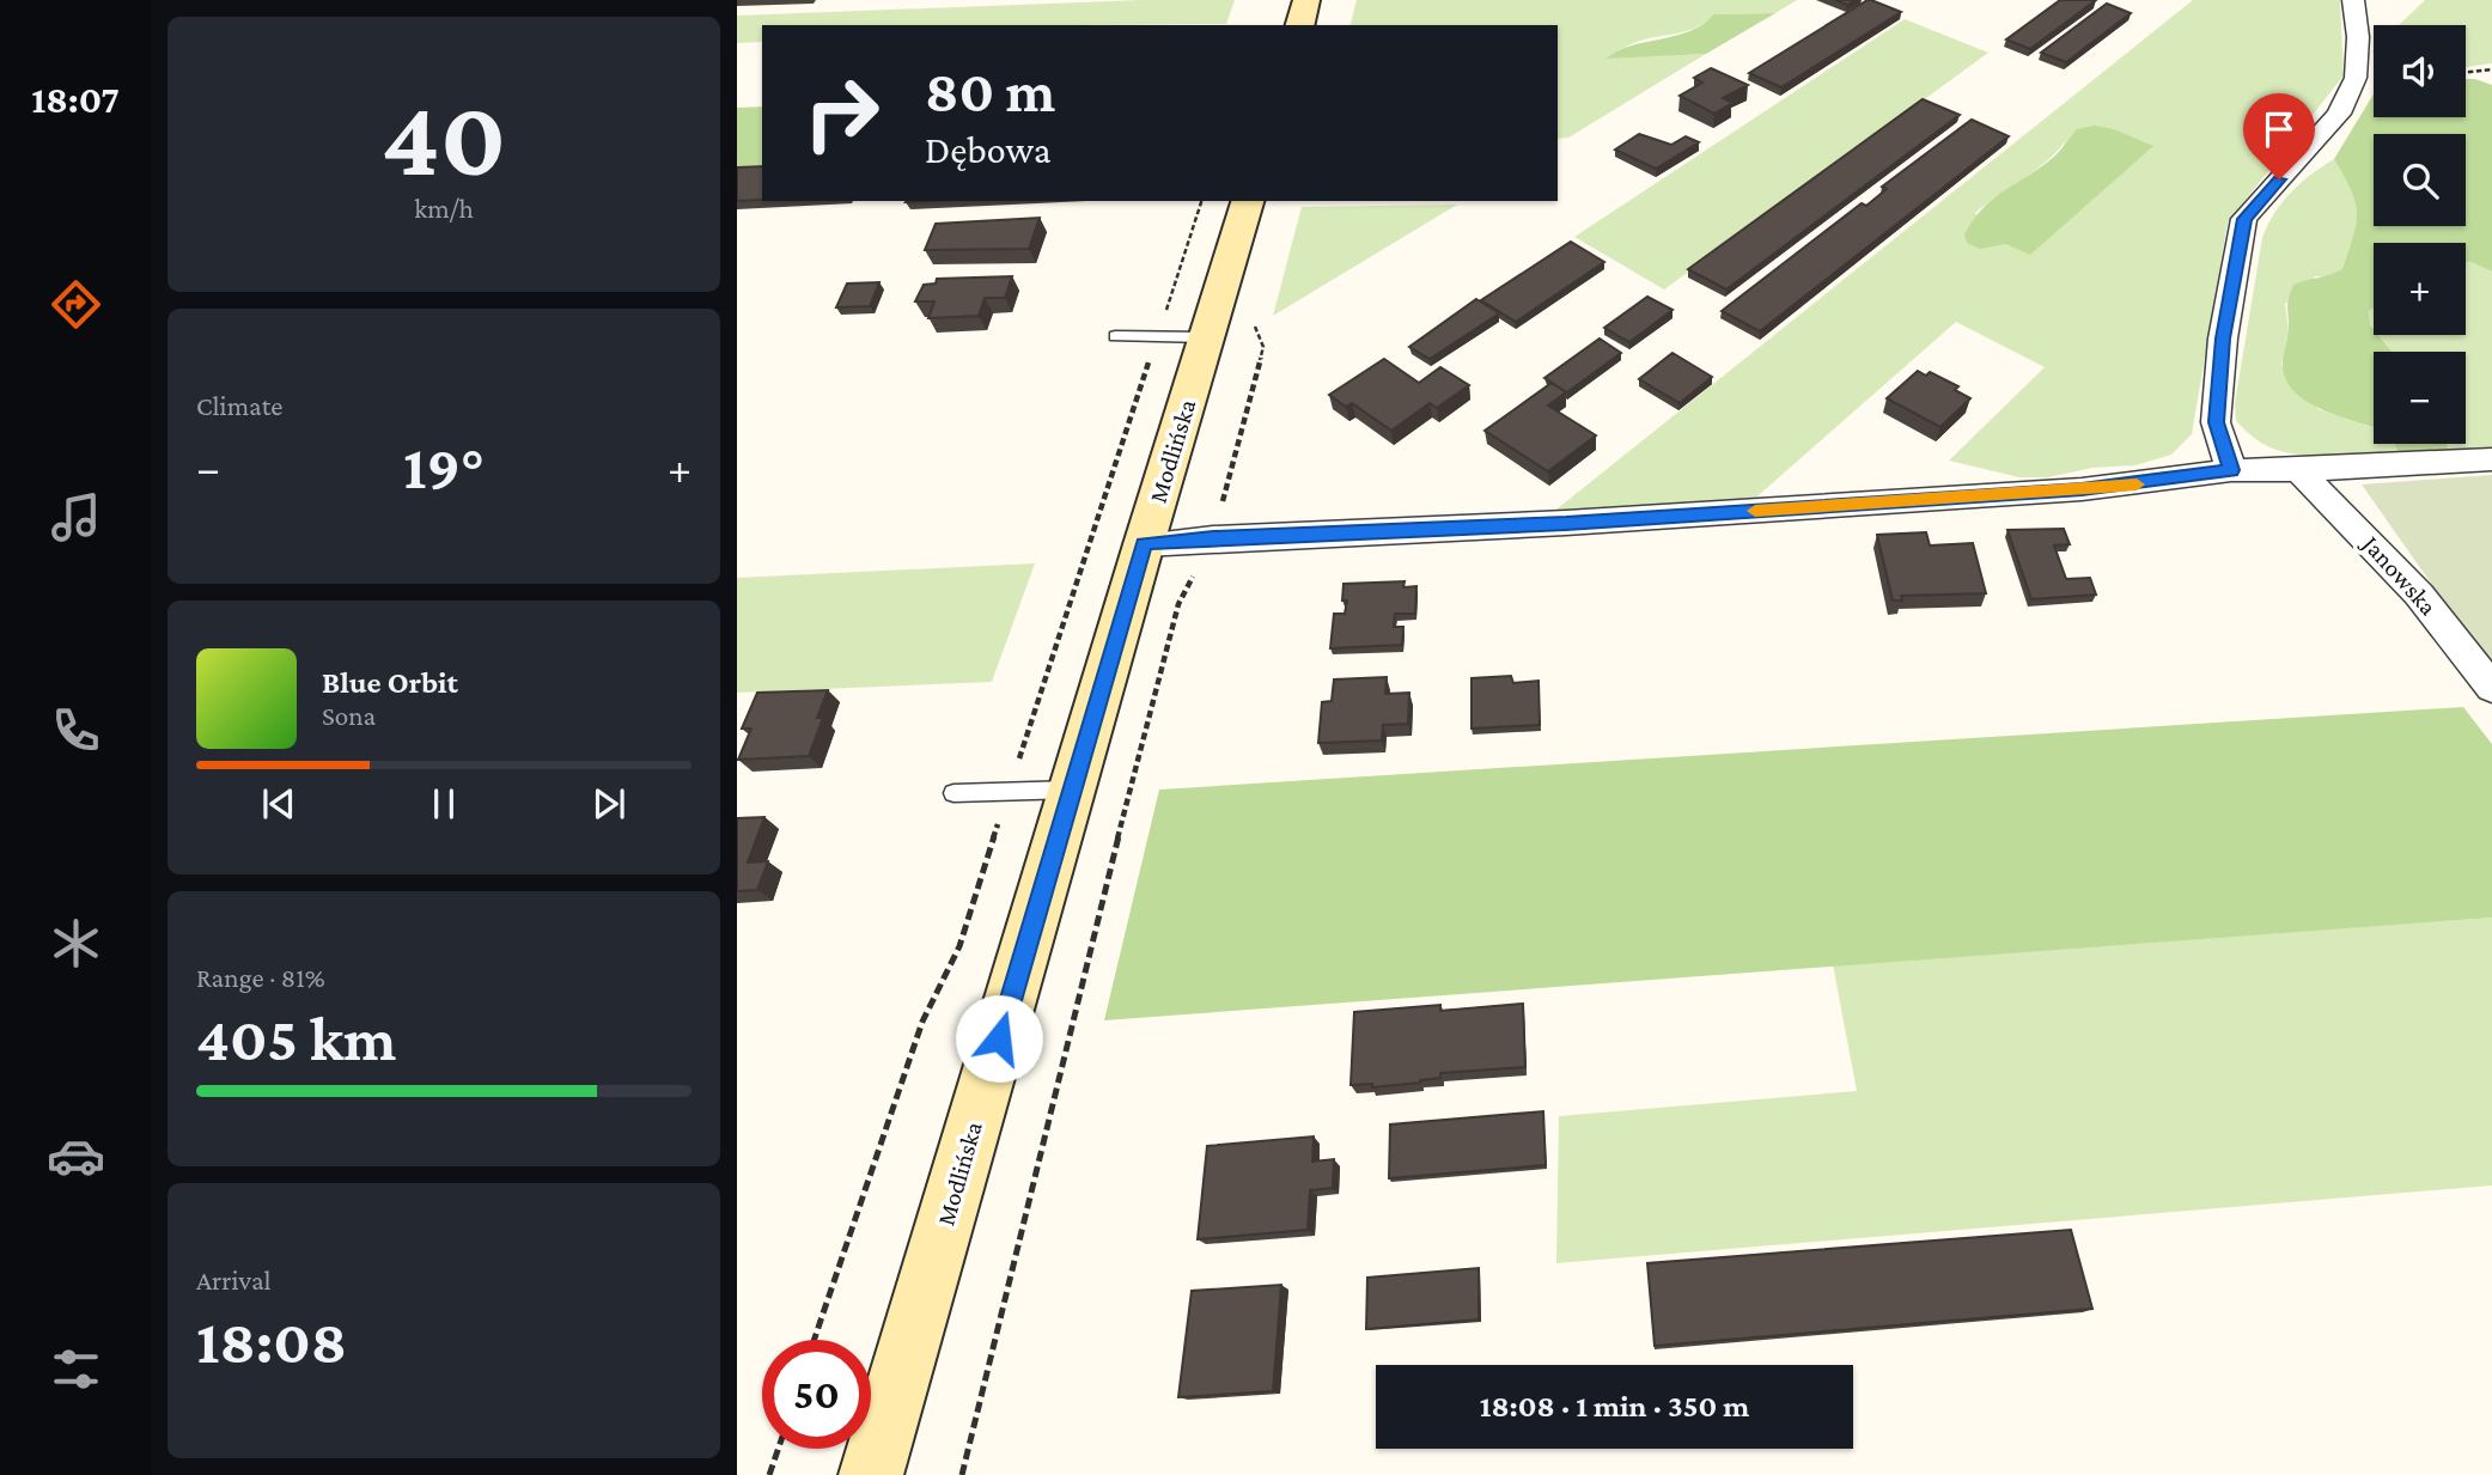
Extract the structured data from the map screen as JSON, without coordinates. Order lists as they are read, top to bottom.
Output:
{
  "streets": {
    "main road": ["Modlińska"],
    "street": ["Janowska"]
  },
  "page": {
    "tabs": "18:07",
    "tile": [
      ["40", "km/h"],
      "Climate",
      ["Range · 81%", "405 km"],
      ["Arrival", "18:08"]
    ],
    "map_buttons": ["+", "−"],
    "turn": ["80 m", "Dębowa"],
    "heat": ["−", "19°", "+"],
    "song": ["Blue Orbit", "Sona"],
    "limit": "50",
    "trip": "18:08 · 1 min · 350 m"
  }
}
